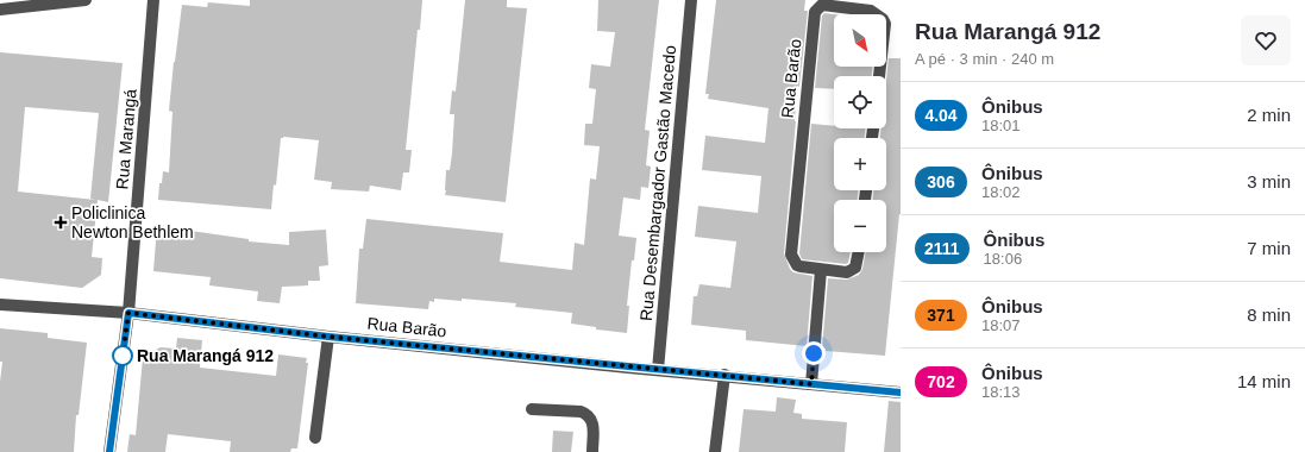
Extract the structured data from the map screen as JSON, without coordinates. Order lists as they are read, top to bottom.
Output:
{
  "streets": {
    "street": ["Rua Barão", "Rua Marangá", "Rua Desembargador Gastão Macedo"]
  },
  "crossings": [
    ["Rua Barão", "Rua Marangá"],
    ["Rua Barão", "Rua Desembargador Gastão Macedo"]
  ],
  "places": {
    "health": ["Policlinica Newton Bethlem"],
    "other": ["Rua Marangá 912"]
  },
  "lines": ["bus line 4.04"],
  "north": "bottom right",
  "page": {
    "heading": ["Rua Marangá 912", "A pé · 3 min · 240 m"],
    "map_buttons": ["+", "−"],
    "list": [
      {
        "mark": "4.04",
        "name": "Ônibus",
        "note": "18:01",
        "value": "2 min"
      },
      {
        "mark": "306",
        "name": "Ônibus",
        "note": "18:02",
        "value": "3 min"
      },
      {
        "mark": "2111",
        "name": "Ônibus",
        "note": "18:06",
        "value": "7 min"
      },
      {
        "mark": "371",
        "name": "Ônibus",
        "note": "18:07",
        "value": "8 min"
      },
      {
        "mark": "702",
        "name": "Ônibus",
        "note": "18:13",
        "value": "14 min"
      }
    ]
  }
}
